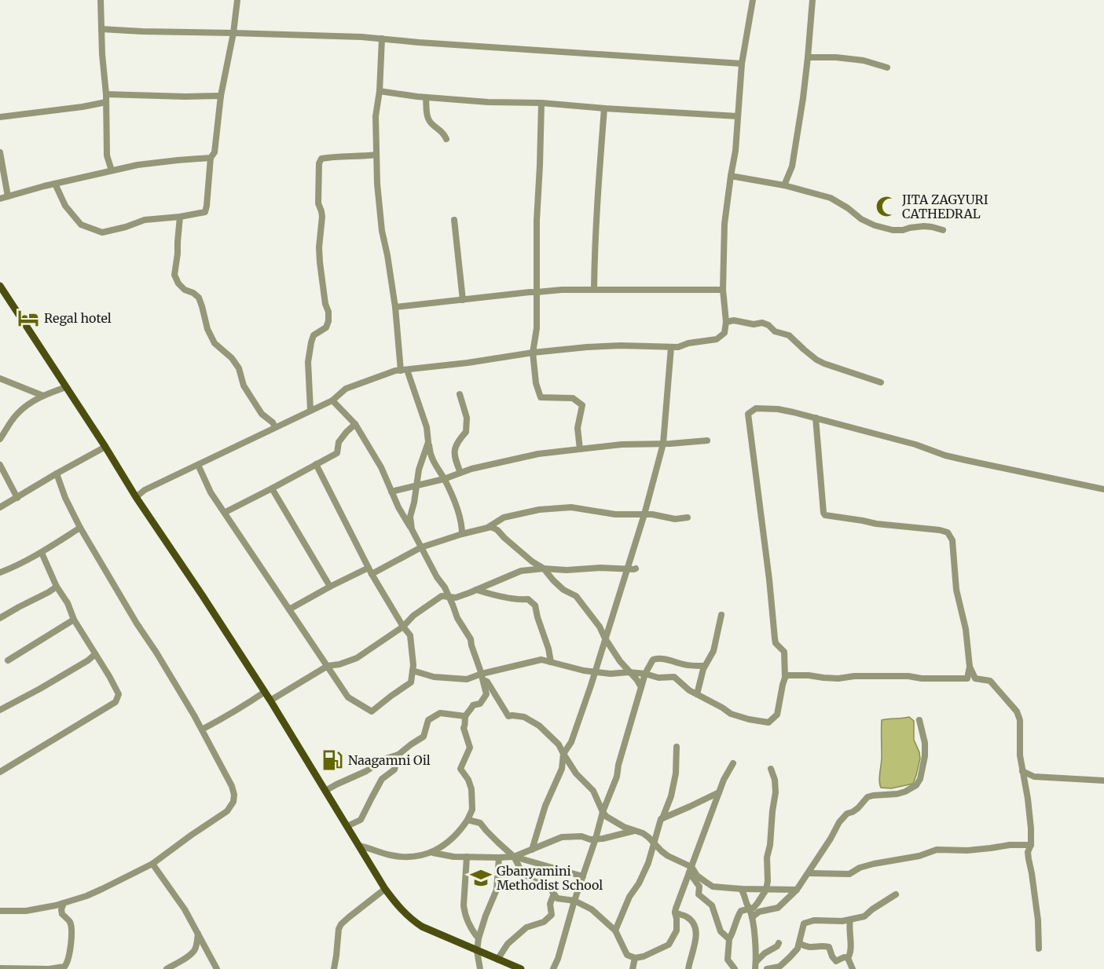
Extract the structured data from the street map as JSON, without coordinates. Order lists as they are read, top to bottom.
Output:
{
  "places": {
    "mosque": ["JITA ZAGYURI CATHEDRAL"],
    "hotel": ["Regal hotel"],
    "fuel station": ["Naagamni Oil"],
    "school or university": ["Gbanyamini Methodist School"]
  }
}
